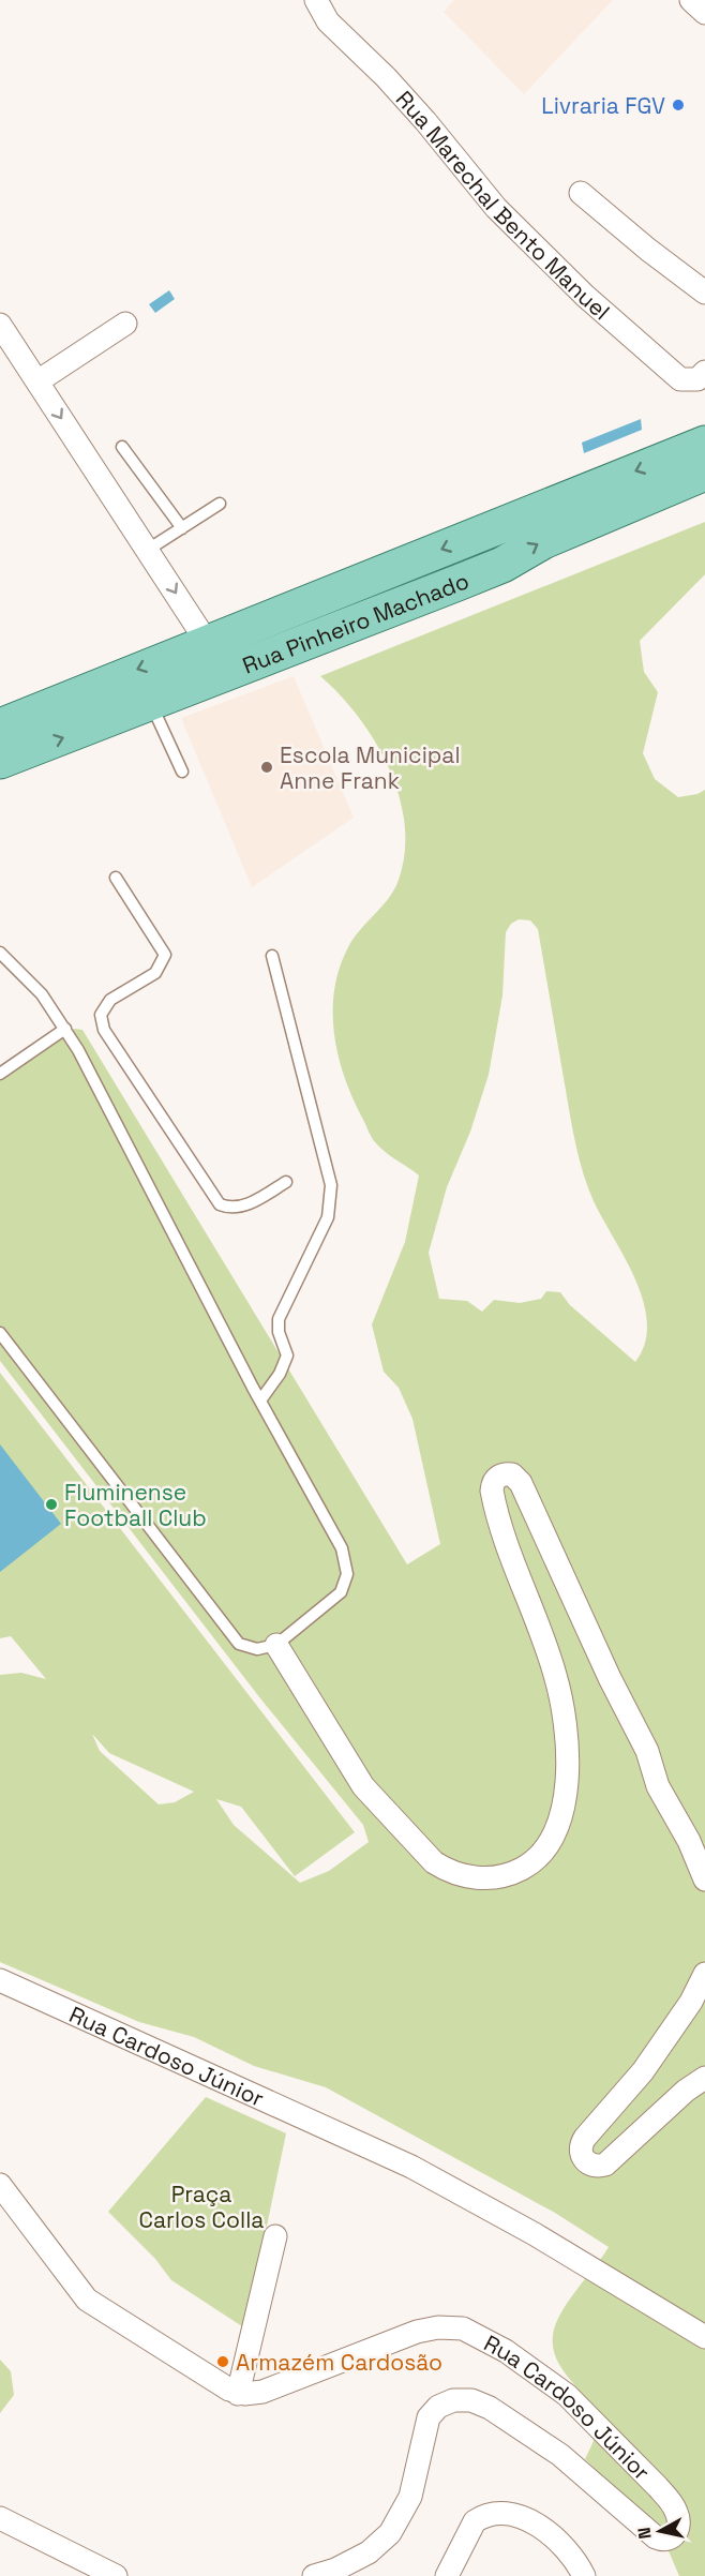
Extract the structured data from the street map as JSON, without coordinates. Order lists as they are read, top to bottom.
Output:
{
  "streets": {
    "main road": ["Rua Pinheiro Machado"],
    "street": ["Rua Marechal Bento Manuel", "Rua Cardoso Júnior"]
  },
  "parks": ["Praça Carlos Colla"],
  "places": [
    "Livraria FGV",
    "Escola Municipal Anne Frank",
    "Fluminense Football Club",
    "Armazém Cardosão"
  ],
  "north": "left"
}
